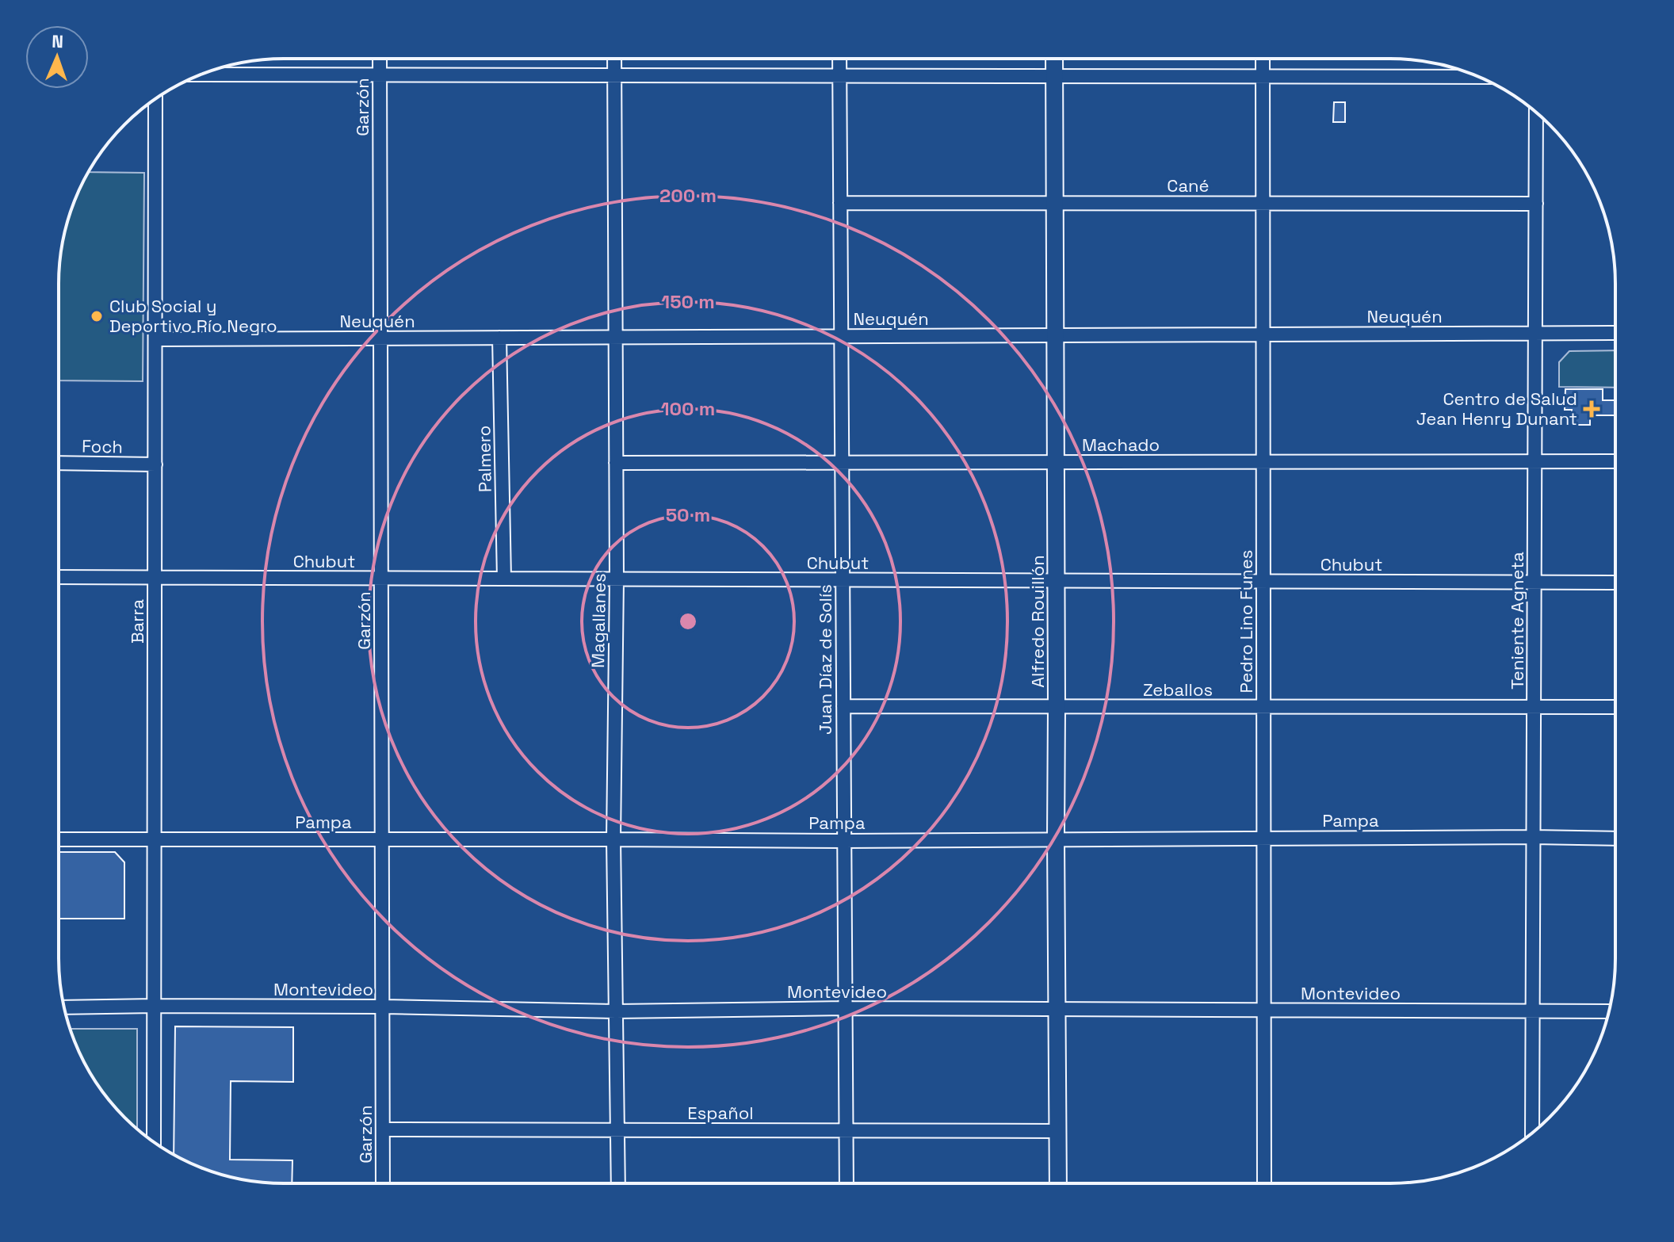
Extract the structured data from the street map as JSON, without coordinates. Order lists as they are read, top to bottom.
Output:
{
  "streets": {
    "street": [
      "Garzón",
      "Cané",
      "Neuquén",
      "Machado",
      "Foch",
      "Palmero",
      "Chubut",
      "Magallanes",
      "Teniente Agneta",
      "Barra",
      "Alfredo Rouillón",
      "Pedro Lino Funes",
      "Juan Díaz de Solís",
      "Zeballos",
      "Pampa",
      "Montevideo",
      "Español"
    ]
  },
  "crossings": [
    ["Garzón", "Neuquén"],
    ["Garzón", "Chubut"],
    ["Garzón", "Pampa"],
    ["Garzón", "Montevideo"],
    ["Garzón", "Español"],
    ["Cané", "Teniente Agneta"],
    ["Cané", "Alfredo Rouillón"],
    ["Cané", "Pedro Lino Funes"],
    ["Cané", "Juan Díaz de Solís"],
    ["Neuquén", "Palmero"],
    ["Neuquén", "Magallanes"],
    ["Neuquén", "Teniente Agneta"],
    ["Neuquén", "Barra"],
    ["Neuquén", "Alfredo Rouillón"],
    ["Neuquén", "Pedro Lino Funes"],
    ["Neuquén", "Juan Díaz de Solís"],
    ["Machado", "Magallanes"],
    ["Machado", "Teniente Agneta"],
    ["Machado", "Alfredo Rouillón"],
    ["Machado", "Pedro Lino Funes"],
    ["Machado", "Juan Díaz de Solís"],
    ["Foch", "Barra"],
    ["Palmero", "Chubut"],
    ["Chubut", "Magallanes"],
    ["Chubut", "Teniente Agneta"],
    ["Chubut", "Barra"],
    ["Chubut", "Alfredo Rouillón"],
    ["Chubut", "Pedro Lino Funes"],
    ["Chubut", "Juan Díaz de Solís"],
    ["Magallanes", "Pampa"],
    ["Magallanes", "Montevideo"],
    ["Magallanes", "Español"],
    ["Teniente Agneta", "Zeballos"],
    ["Teniente Agneta", "Pampa"],
    ["Teniente Agneta", "Montevideo"],
    ["Barra", "Pampa"],
    ["Barra", "Montevideo"],
    ["Alfredo Rouillón", "Zeballos"],
    ["Alfredo Rouillón", "Pampa"],
    ["Alfredo Rouillón", "Montevideo"],
    ["Alfredo Rouillón", "Español"],
    ["Pedro Lino Funes", "Zeballos"],
    ["Pedro Lino Funes", "Pampa"],
    ["Pedro Lino Funes", "Montevideo"],
    ["Juan Díaz de Solís", "Zeballos"],
    ["Juan Díaz de Solís", "Pampa"],
    ["Juan Díaz de Solís", "Montevideo"],
    ["Juan Díaz de Solís", "Español"]
  ],
  "places": {
    "other": ["Club Social y Deportivo Río Negro"],
    "health": ["Centro de Salud Jean Henry Dunant"]
  },
  "north": "top",
  "rings": [
    "200 m",
    "150 m",
    "100 m",
    "50 m"
  ]
}
